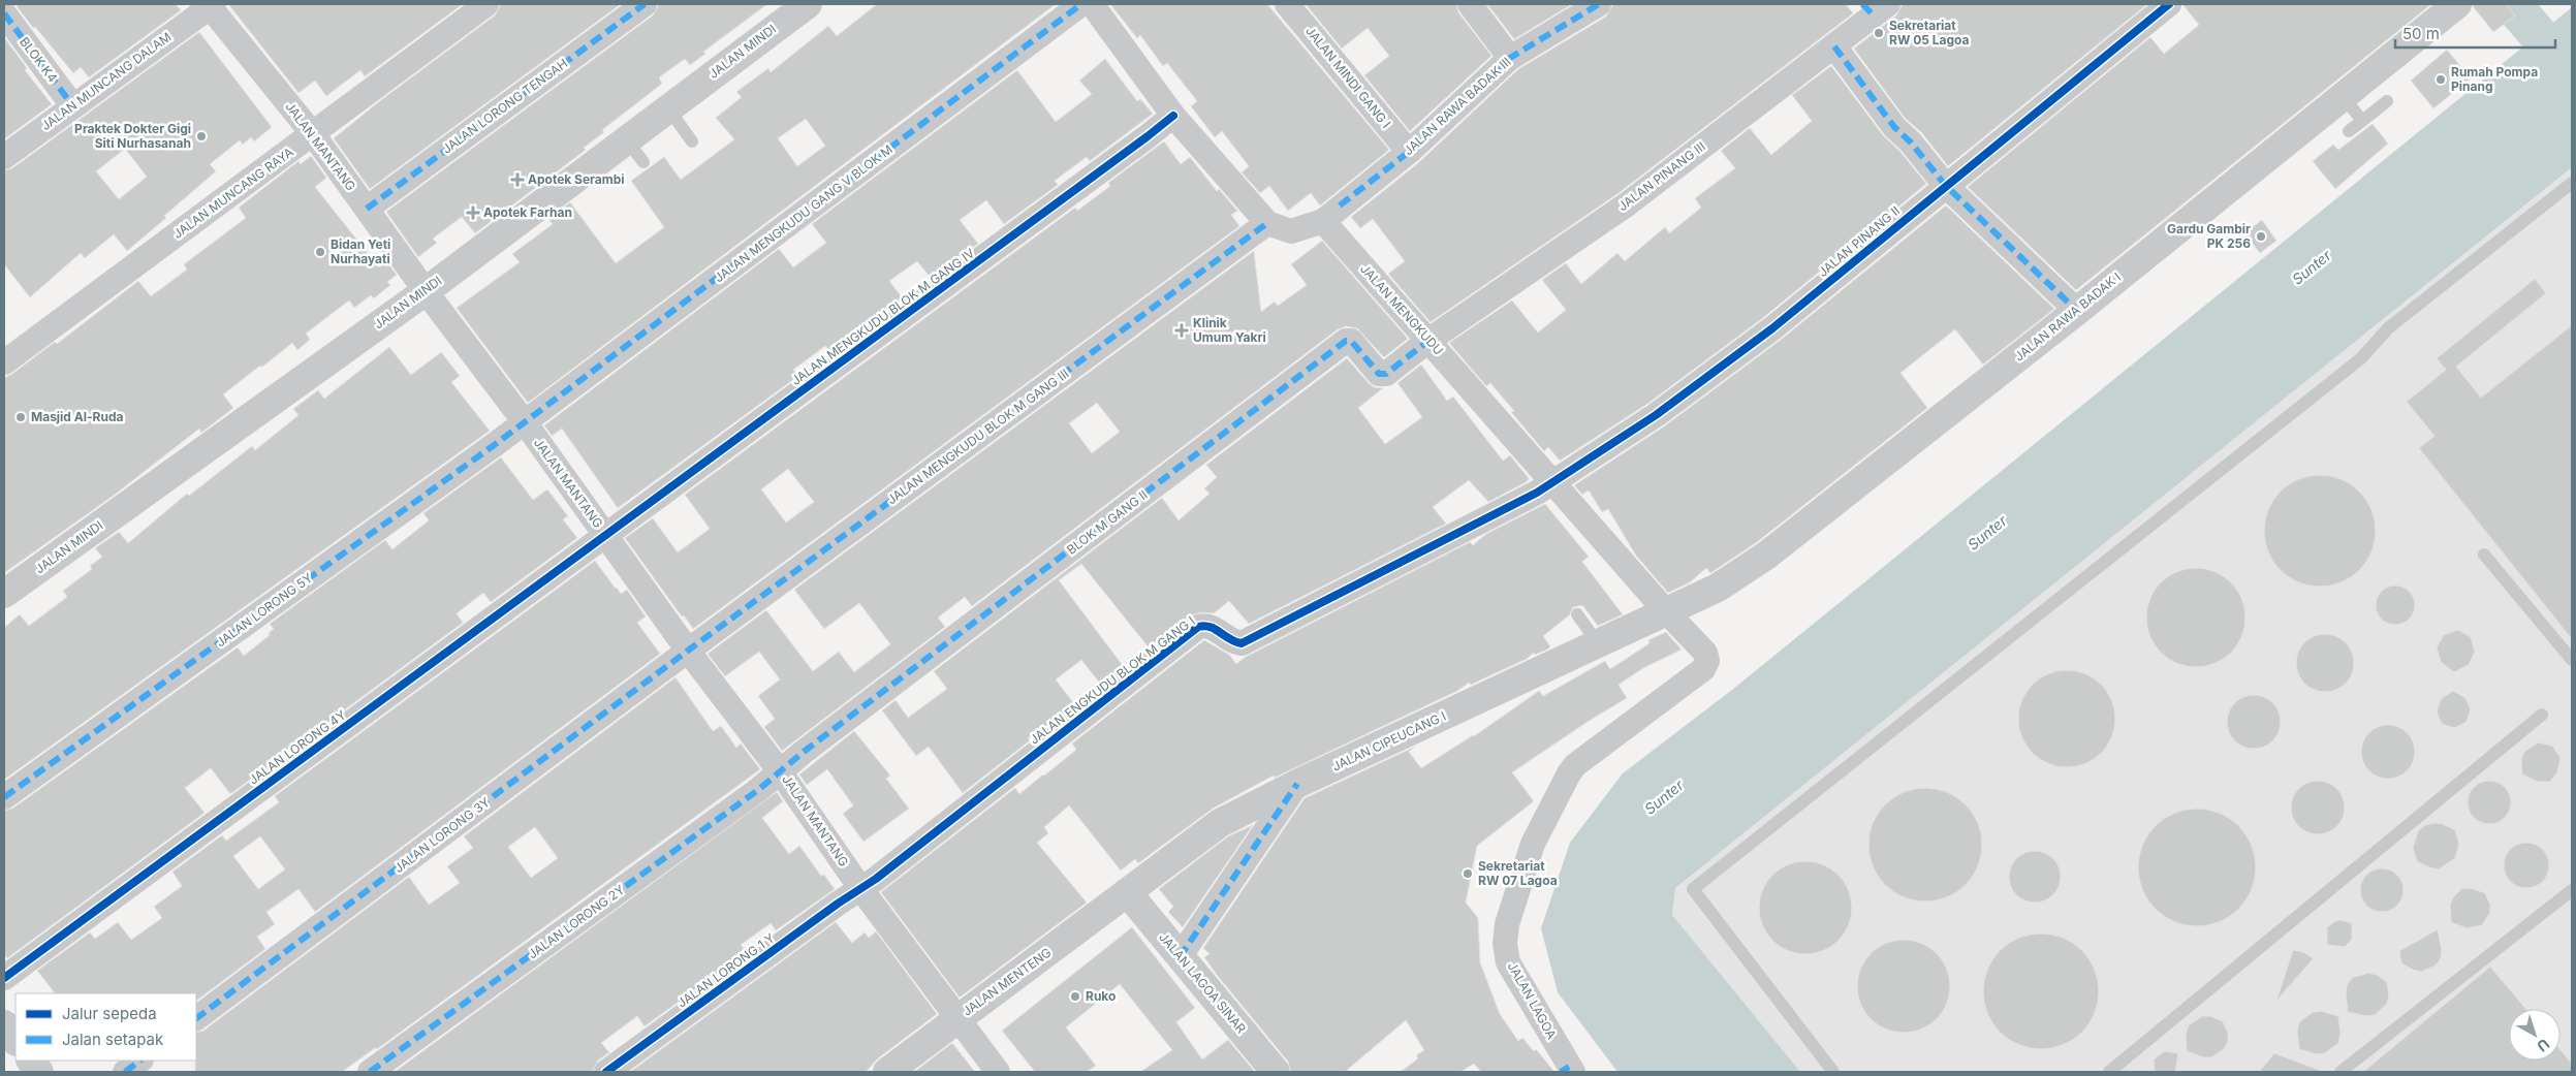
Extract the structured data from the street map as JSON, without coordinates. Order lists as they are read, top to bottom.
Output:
{
  "streets": {
    "street": [
      "JALAN MINDI",
      "BLOK K4",
      "JALAN MINDI GANG I",
      "JALAN MUNCANG DALAM",
      "JALAN LORONG TENGAH",
      "JALAN RAWA BADAK III",
      "JALAN MANTANG",
      "JALAN PINANG III",
      "JALAN MUNCANG RAYA",
      "JALAN MENGKUDU GANG V BLOK M",
      "JALAN PINANG II",
      "JALAN MENGKUDU",
      "JALAN MENGKUDU BLOK M GANG IV",
      "JALAN RAWA BADAK I",
      "JALAN MENGKUDU BLOK M GANG III",
      "BLOK M GANG II",
      "JALAN LORONG 5Y",
      "JALAN ENGKUDU BLOK M GANG I",
      "JALAN CIPEUCANG I",
      "JALAN LORONG 4Y",
      "JALAN LORONG 3Y",
      "JALAN LORONG 2Y",
      "JALAN LORONG 1 Y",
      "JALAN MENTENG",
      "JALAN LAGOA SINAR",
      "JALAN LAGOA"
    ]
  },
  "crossings": [
    ["JALAN MINDI", "JALAN MANTANG"],
    ["BLOK K4", "JALAN MUNCANG DALAM"],
    ["JALAN MINDI GANG I", "JALAN RAWA BADAK III"],
    ["JALAN MUNCANG DALAM", "JALAN MANTANG"],
    ["JALAN LORONG TENGAH", "JALAN MANTANG"],
    ["JALAN RAWA BADAK III", "JALAN MENGKUDU"],
    ["JALAN MANTANG", "JALAN MUNCANG RAYA"],
    ["JALAN MANTANG", "JALAN MENGKUDU GANG V BLOK M"],
    ["JALAN MANTANG", "JALAN MENGKUDU BLOK M GANG IV"],
    ["JALAN MANTANG", "JALAN MENGKUDU BLOK M GANG III"],
    ["JALAN MANTANG", "BLOK M GANG II"],
    ["JALAN MANTANG", "JALAN LORONG 5Y"],
    ["JALAN MANTANG", "JALAN ENGKUDU BLOK M GANG I"],
    ["JALAN MANTANG", "JALAN LORONG 4Y"],
    ["JALAN MANTANG", "JALAN LORONG 3Y"],
    ["JALAN MANTANG", "JALAN LORONG 2Y"],
    ["JALAN MANTANG", "JALAN LORONG 1 Y"],
    ["JALAN MANTANG", "JALAN MENTENG"],
    ["JALAN PINANG III", "JALAN MENGKUDU"],
    ["JALAN PINANG III", "BLOK M GANG II"],
    ["JALAN MENGKUDU GANG V BLOK M", "JALAN LORONG 5Y"],
    ["JALAN PINANG II", "JALAN MENGKUDU"],
    ["JALAN PINANG II", "JALAN ENGKUDU BLOK M GANG I"],
    ["JALAN MENGKUDU", "JALAN RAWA BADAK I"],
    ["JALAN MENGKUDU", "BLOK M GANG II"],
    ["JALAN MENGKUDU", "JALAN ENGKUDU BLOK M GANG I"],
    ["JALAN MENGKUDU", "JALAN CIPEUCANG I"],
    ["JALAN MENGKUDU", "JALAN LAGOA"],
    ["JALAN MENGKUDU BLOK M GANG IV", "JALAN LORONG 4Y"],
    ["JALAN RAWA BADAK I", "JALAN CIPEUCANG I"],
    ["JALAN MENGKUDU BLOK M GANG III", "JALAN LORONG 3Y"],
    ["BLOK M GANG II", "JALAN LORONG 2Y"],
    ["JALAN ENGKUDU BLOK M GANG I", "JALAN LORONG 1 Y"],
    ["JALAN CIPEUCANG I", "JALAN MENTENG"],
    ["JALAN CIPEUCANG I", "JALAN LAGOA SINAR"],
    ["JALAN MENTENG", "JALAN LAGOA SINAR"]
  ],
  "water": ["Sunter"],
  "places": {
    "other": [
      "Sekretariat RW 05 Lagoa",
      "Rumah Pompa Pinang",
      "Praktek Dokter Gigi Siti Nurhasanah",
      "Gardu Gambir PK 256",
      "Bidan Yeti Nurhayati",
      "Masjid Al-Ruda",
      "Sekretariat RW 07 Lagoa",
      "Ruko"
    ],
    "health": ["Apotek Serambi", "Apotek Farhan", "Klinik Umum Yakri"]
  },
  "legend": ["Jalur sepeda", "Jalan setapak"],
  "scale_bar": "50 m",
  "north": "bottom right"
}
